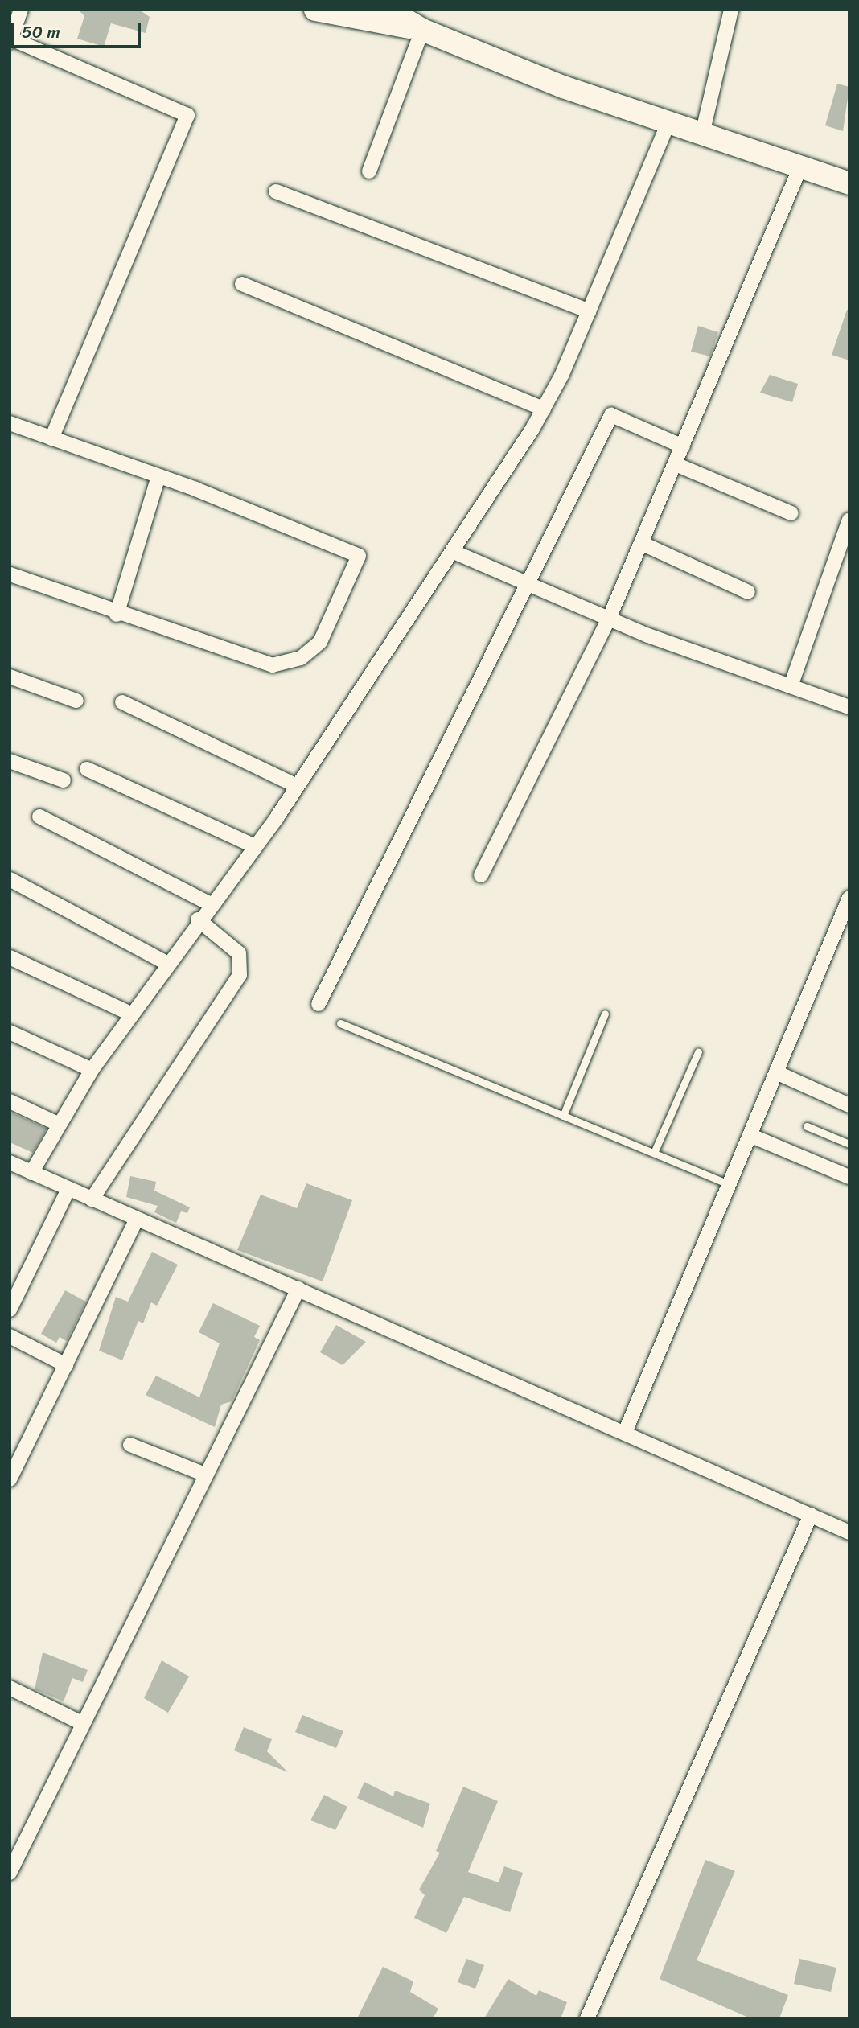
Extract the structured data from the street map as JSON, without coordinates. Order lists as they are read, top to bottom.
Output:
{
  "scale_bar": "50 m"
}
